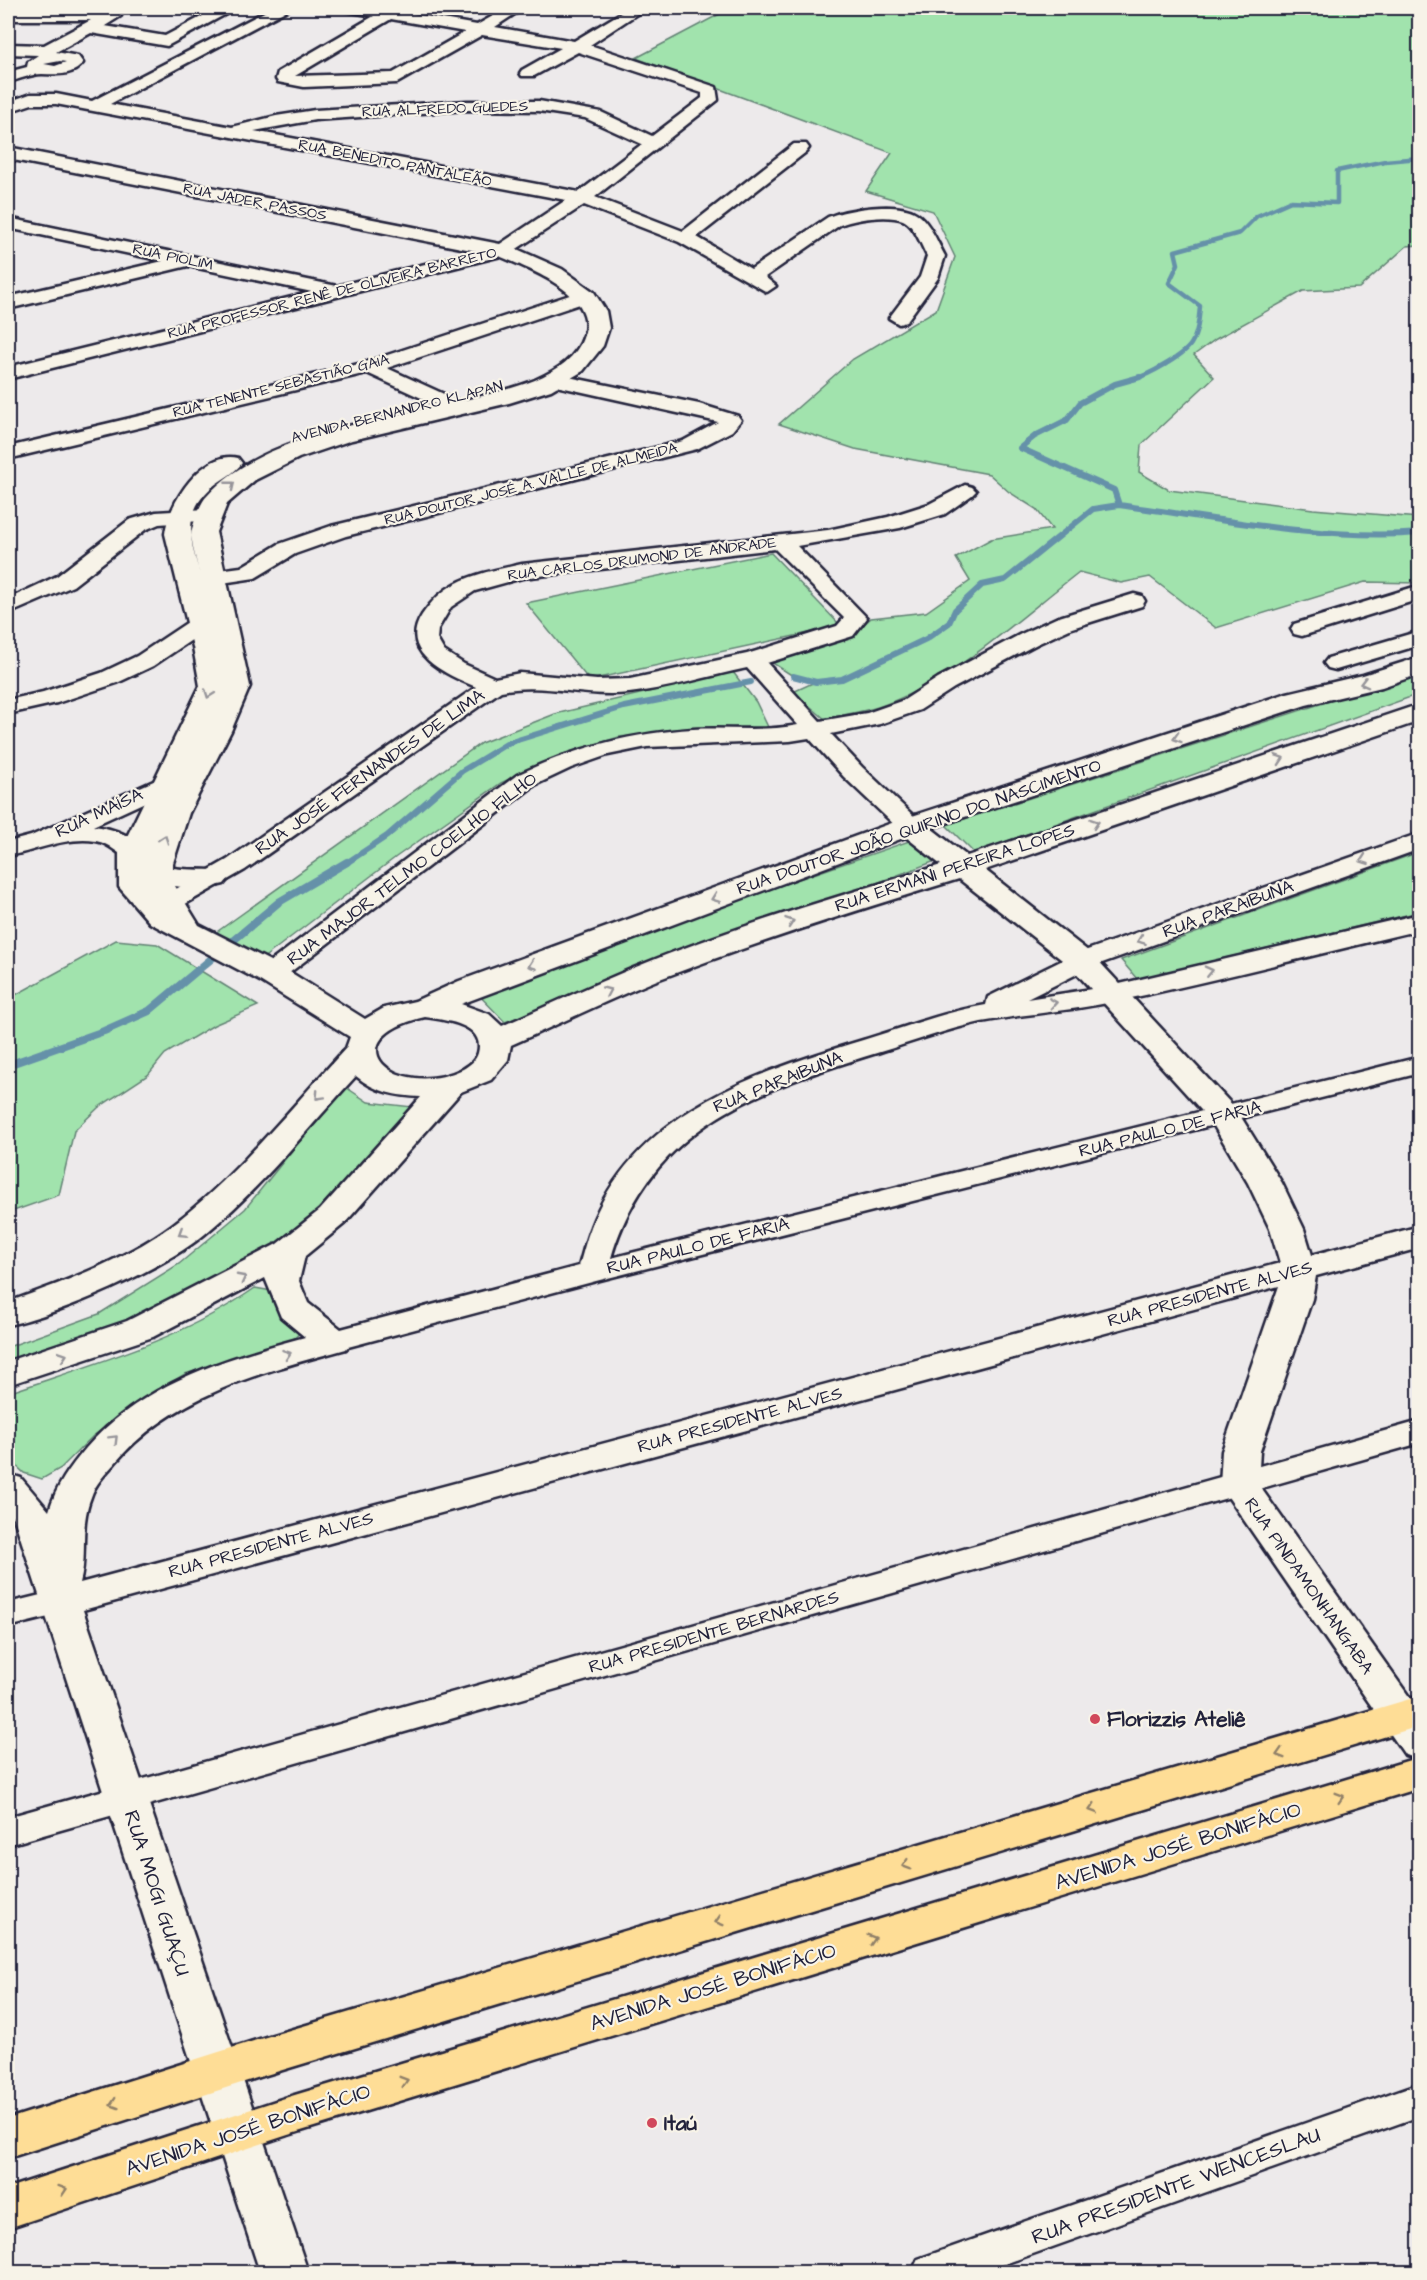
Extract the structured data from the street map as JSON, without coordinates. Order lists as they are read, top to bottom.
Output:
{
  "streets": {
    "main road": ["AVENIDA JOSÉ BONIFÁCIO"],
    "street": [
      "RUA ALFREDO GUEDES",
      "RUA BENEDITO PANTALEÃO",
      "RUA JADER PASSOS",
      "RUA PIOLIM",
      "RUA PROFESSOR RENÊ DE OLIVEIRA BARRETO",
      "RUA TENENTE SEBASTIÃO GAIA",
      "AVENIDA BERNANDRO KLAPAN",
      "RUA DOUTOR JOSÉ A. VALLE DE ALMEIDA",
      "RUA CARLOS DRUMOND DE ANDRADE",
      "RUA JOSÉ FERNANDES DE LIMA",
      "RUA MAÍSA",
      "RUA DOUTOR JOÃO QUIRINO DO NASCIMENTO",
      "RUA ERMANI PEREIRA LOPES",
      "RUA MAJOR TELMO COELHO FILHO",
      "RUA PARAIBUNA",
      "RUA PAULO DE FARIA",
      "RUA PRESIDENTE ALVES",
      "RUA PINDAMONHANGABA",
      "RUA PRESIDENTE BERNARDES",
      "RUA MOGI GUAÇU",
      "RUA PRESIDENTE WENCESLAU"
    ]
  },
  "crossings": [
    ["RUA ALFREDO GUEDES", "RUA BENEDITO PANTALEÃO"],
    ["RUA ALFREDO GUEDES", "RUA PROFESSOR RENÊ DE OLIVEIRA BARRETO"],
    ["RUA BENEDITO PANTALEÃO", "RUA PROFESSOR RENÊ DE OLIVEIRA BARRETO"],
    ["RUA JADER PASSOS", "RUA PROFESSOR RENÊ DE OLIVEIRA BARRETO"],
    ["RUA PIOLIM", "RUA PROFESSOR RENÊ DE OLIVEIRA BARRETO"],
    ["AVENIDA BERNANDRO KLAPAN", "RUA DOUTOR JOSÉ A. VALLE DE ALMEIDA"],
    ["RUA CARLOS DRUMOND DE ANDRADE", "RUA JOSÉ FERNANDES DE LIMA"],
    ["RUA DOUTOR JOÃO QUIRINO DO NASCIMENTO", "RUA ERMANI PEREIRA LOPES"],
    ["RUA DOUTOR JOÃO QUIRINO DO NASCIMENTO", "RUA PINDAMONHANGABA"],
    ["RUA ERMANI PEREIRA LOPES", "RUA PINDAMONHANGABA"],
    ["RUA PARAIBUNA", "RUA PAULO DE FARIA"],
    ["RUA PARAIBUNA", "RUA PINDAMONHANGABA"],
    ["RUA PAULO DE FARIA", "RUA PRESIDENTE ALVES"],
    ["RUA PAULO DE FARIA", "RUA PINDAMONHANGABA"],
    ["RUA PAULO DE FARIA", "RUA MOGI GUAÇU"],
    ["RUA PRESIDENTE ALVES", "RUA PINDAMONHANGABA"],
    ["RUA PRESIDENTE ALVES", "RUA MOGI GUAÇU"],
    ["RUA PINDAMONHANGABA", "RUA PRESIDENTE BERNARDES"],
    ["RUA PRESIDENTE BERNARDES", "RUA MOGI GUAÇU"],
    ["AVENIDA JOSÉ BONIFÁCIO", "RUA MOGI GUAÇU"]
  ],
  "one_way": ["RUA DOUTOR JOÃO QUIRINO DO NASCIMENTO", "RUA ERMANI PEREIRA LOPES"],
  "places": ["Florizzis Ateliê", "Itaú"]
}
